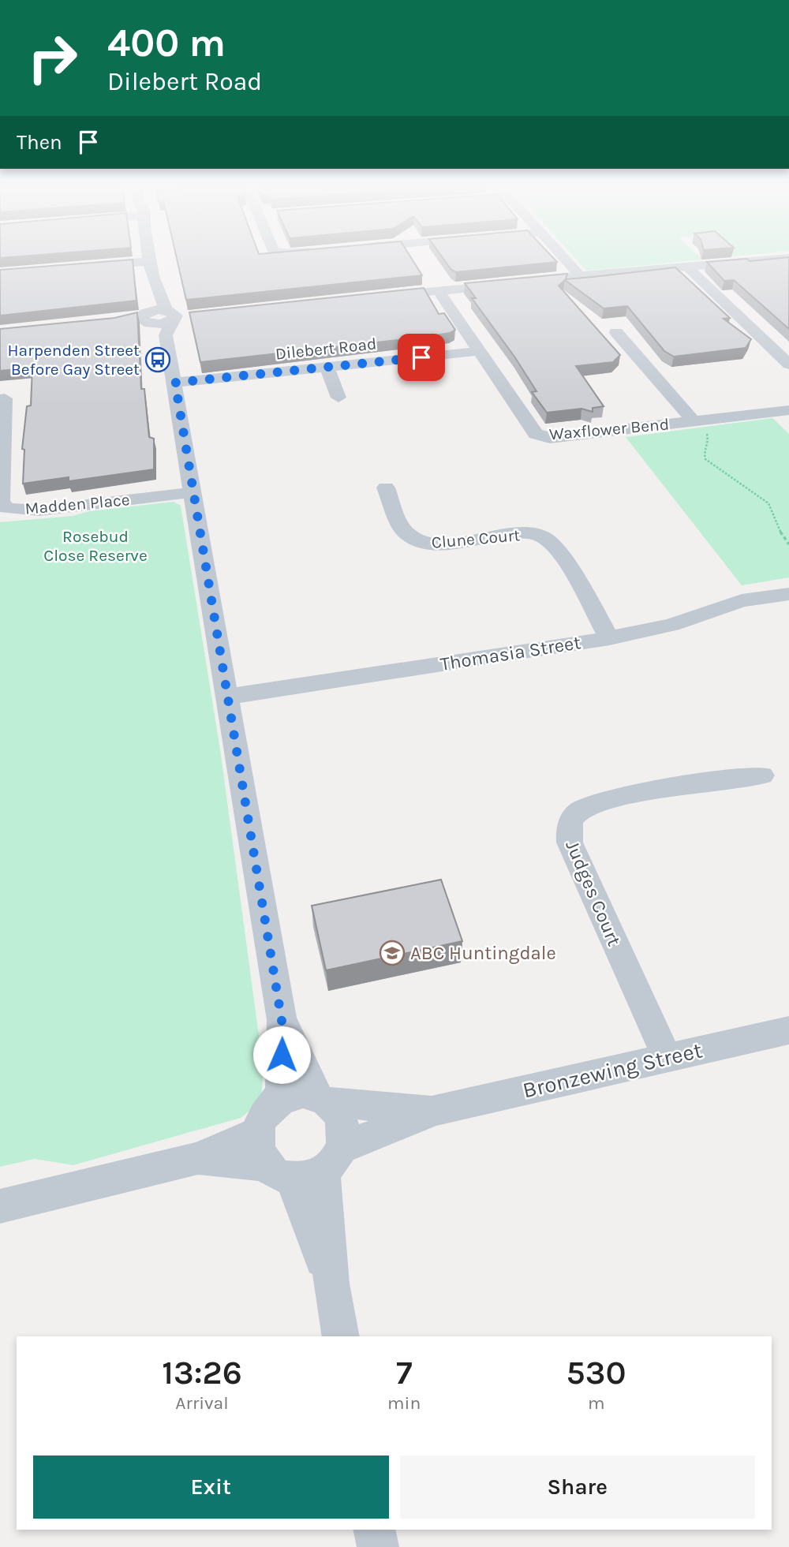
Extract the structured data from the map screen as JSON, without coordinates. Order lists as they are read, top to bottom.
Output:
{
  "streets": {
    "street": [
      "Dilebert Road",
      "Waxflower Bend",
      "Madden Place",
      "Clune Court",
      "Thomasia Street",
      "Judges Court",
      "Bronzewing Street"
    ]
  },
  "crossings": [
    ["Dilebert Road", "Waxflower Bend"],
    ["Clune Court", "Thomasia Street"],
    ["Judges Court", "Bronzewing Street"]
  ],
  "parks": ["Rosebud Close Reserve"],
  "places": {
    "bus stop": ["Harpenden Street Before Gay Street"],
    "school or university": ["ABC Huntingdale"]
  },
  "page": {
    "turn": ["400 m", "Dilebert Road"],
    "then": "Then",
    "eta": [
      "13:26",
      "Arrival",
      "7",
      "min",
      "530",
      "m"
    ],
    "buttons": ["Exit", "Share"]
  }
}
